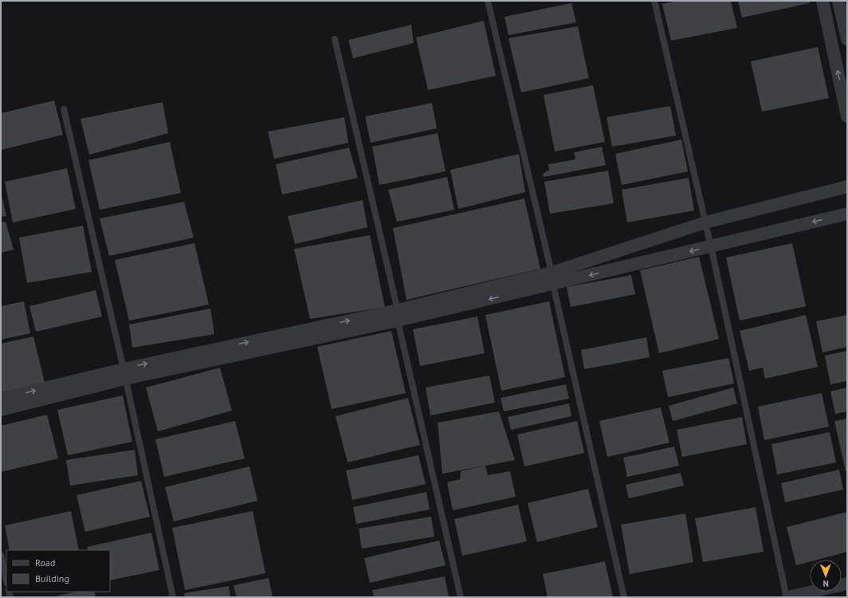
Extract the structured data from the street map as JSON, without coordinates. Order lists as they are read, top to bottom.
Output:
{
  "legend": ["Road", "Building"],
  "north": "bottom"
}
